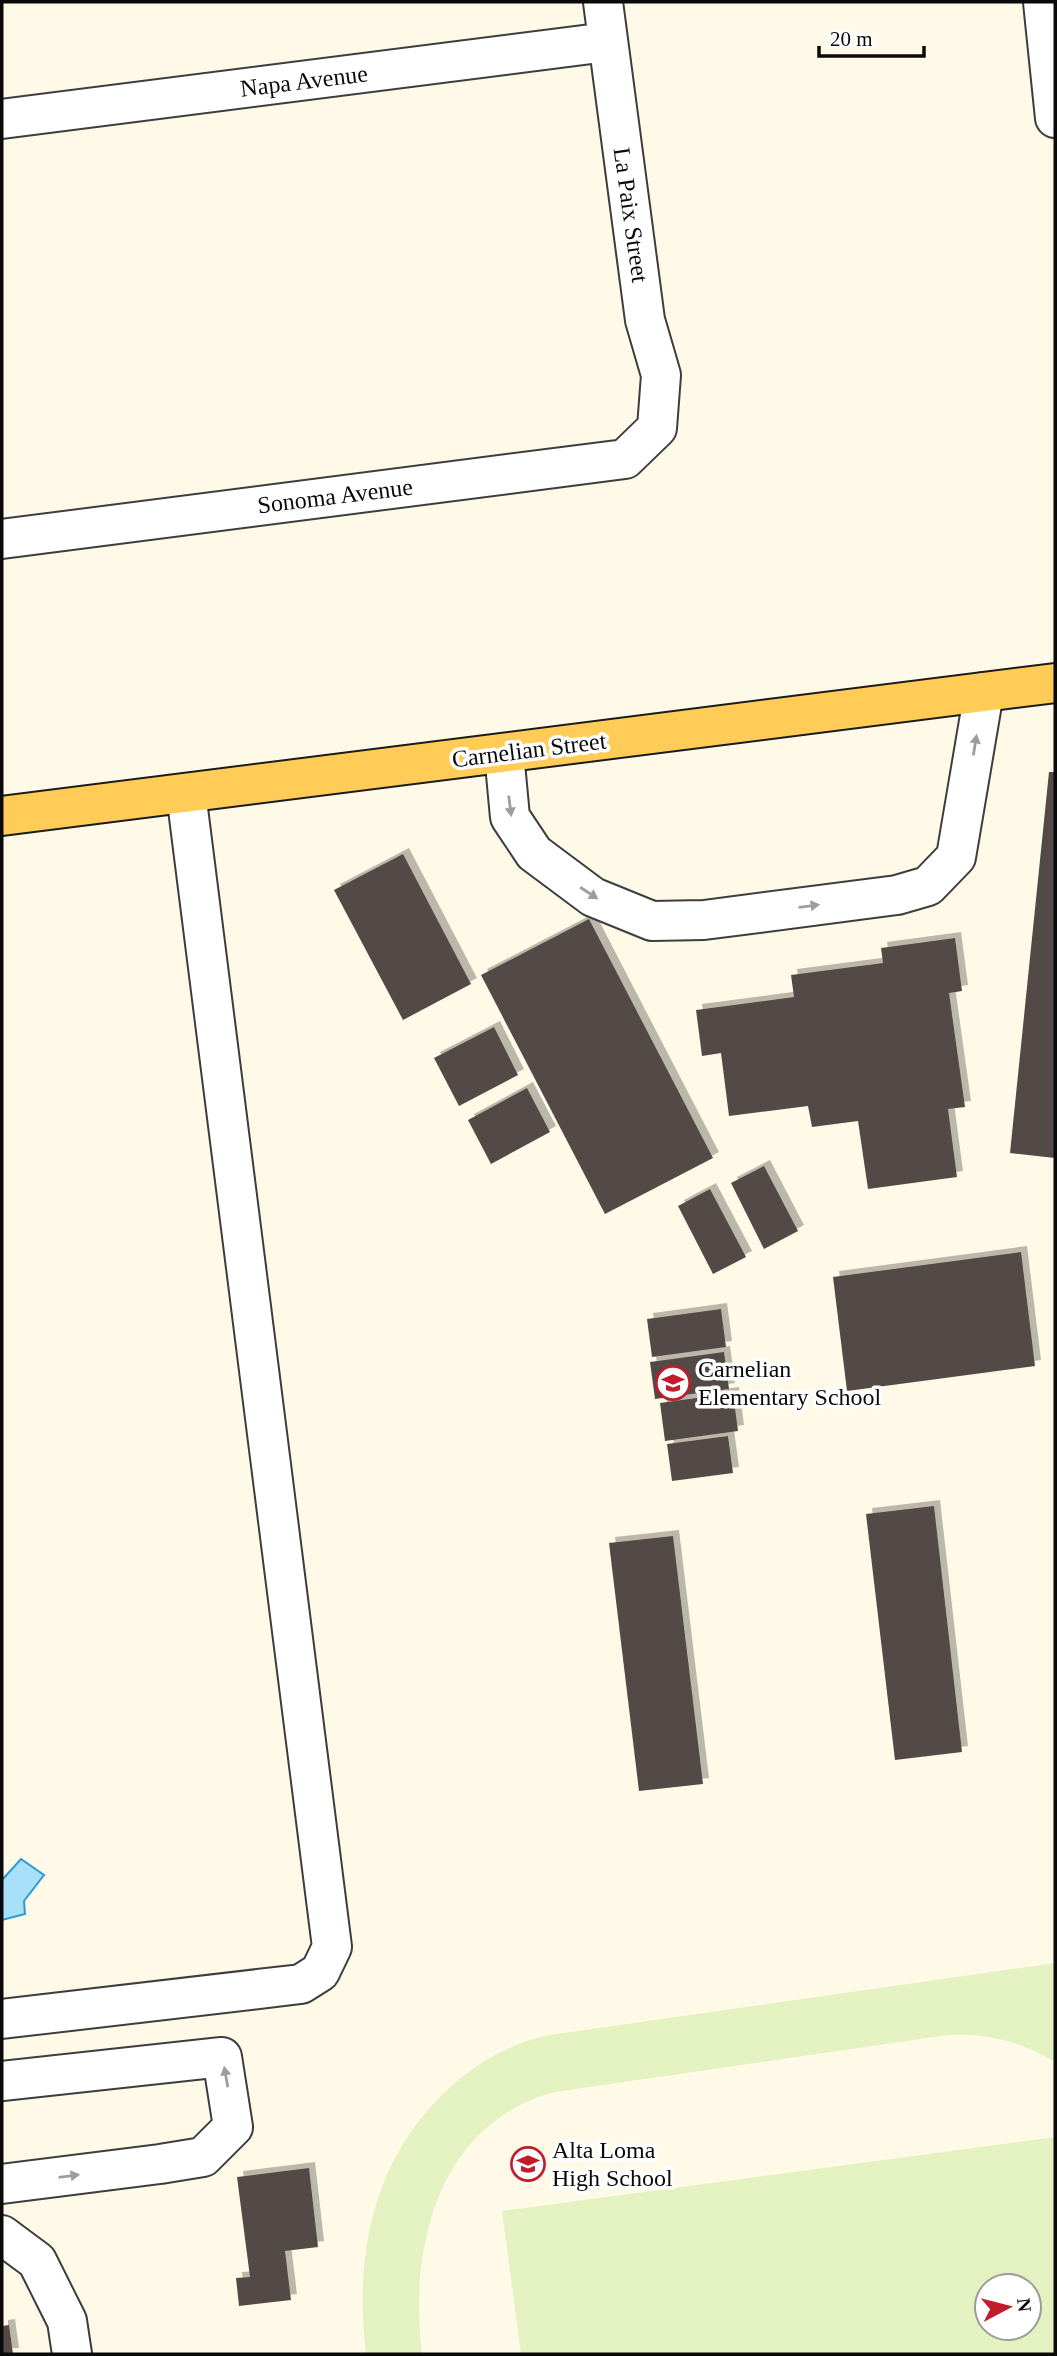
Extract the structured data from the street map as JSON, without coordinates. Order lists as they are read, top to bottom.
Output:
{
  "streets": {
    "main road": ["Carnelian Street"],
    "street": ["Napa Avenue", "La Paix Street", "Sonoma Avenue"]
  },
  "crossings": [
    ["Napa Avenue", "La Paix Street"],
    ["La Paix Street", "Sonoma Avenue"]
  ],
  "places": {
    "school or university": ["Carnelian Elementary School", "Alta Loma High School"]
  },
  "scale_bar": "20 m",
  "north": "right"
}
